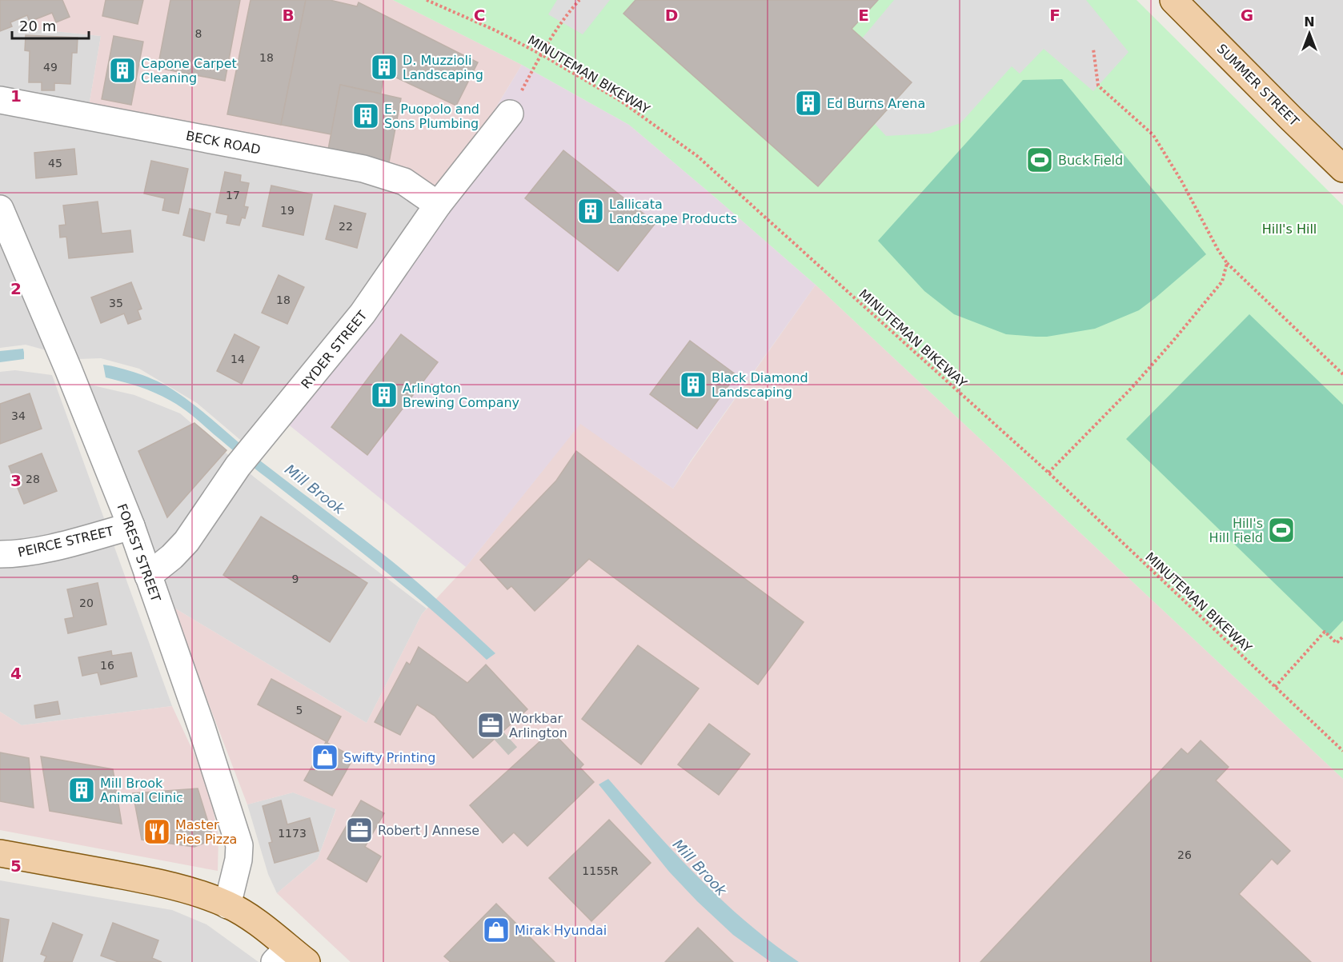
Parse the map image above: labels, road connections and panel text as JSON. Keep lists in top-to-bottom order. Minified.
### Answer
{"streets":{"main road":["SUMMER STREET"],"street":["BECK ROAD","RYDER STREET","PEIRCE STREET","FOREST STREET"],"path":["MINUTEMAN BIKEWAY"]},"crossings":[["BECK ROAD","RYDER STREET"],["RYDER STREET","FOREST STREET"],["PEIRCE STREET","FOREST STREET"]],"water":["Mill Brook"],"parks":["Hill's Hill"],"places":{"building":["D. Muzzioli Landscaping","Capone Carpet Cleaning","Ed Burns Arena","E. Puopolo and Sons Plumbing","Lallicata Landscape Products","Black Diamond Landscaping","Arlington Brewing Company","Mill Brook Animal Clinic"],"sports":["Buck Field","Hill's Hill Field"],"office":["Workbar Arlington","Robert J Annese"],"shop":["Swifty Printing","Mirak Hyundai"],"restaurant":["Master Pies Pizza"]},"house_numbers":["8","18","49","45","17","19","22","18","35","14","34","28","9","20","16","5","1173","26","1155R"],"scale_bar":"20 m","north":"top","grid":{"columns":["B","C","D","E","F","G"],"rows":["1","2","3","4","5"]}}
